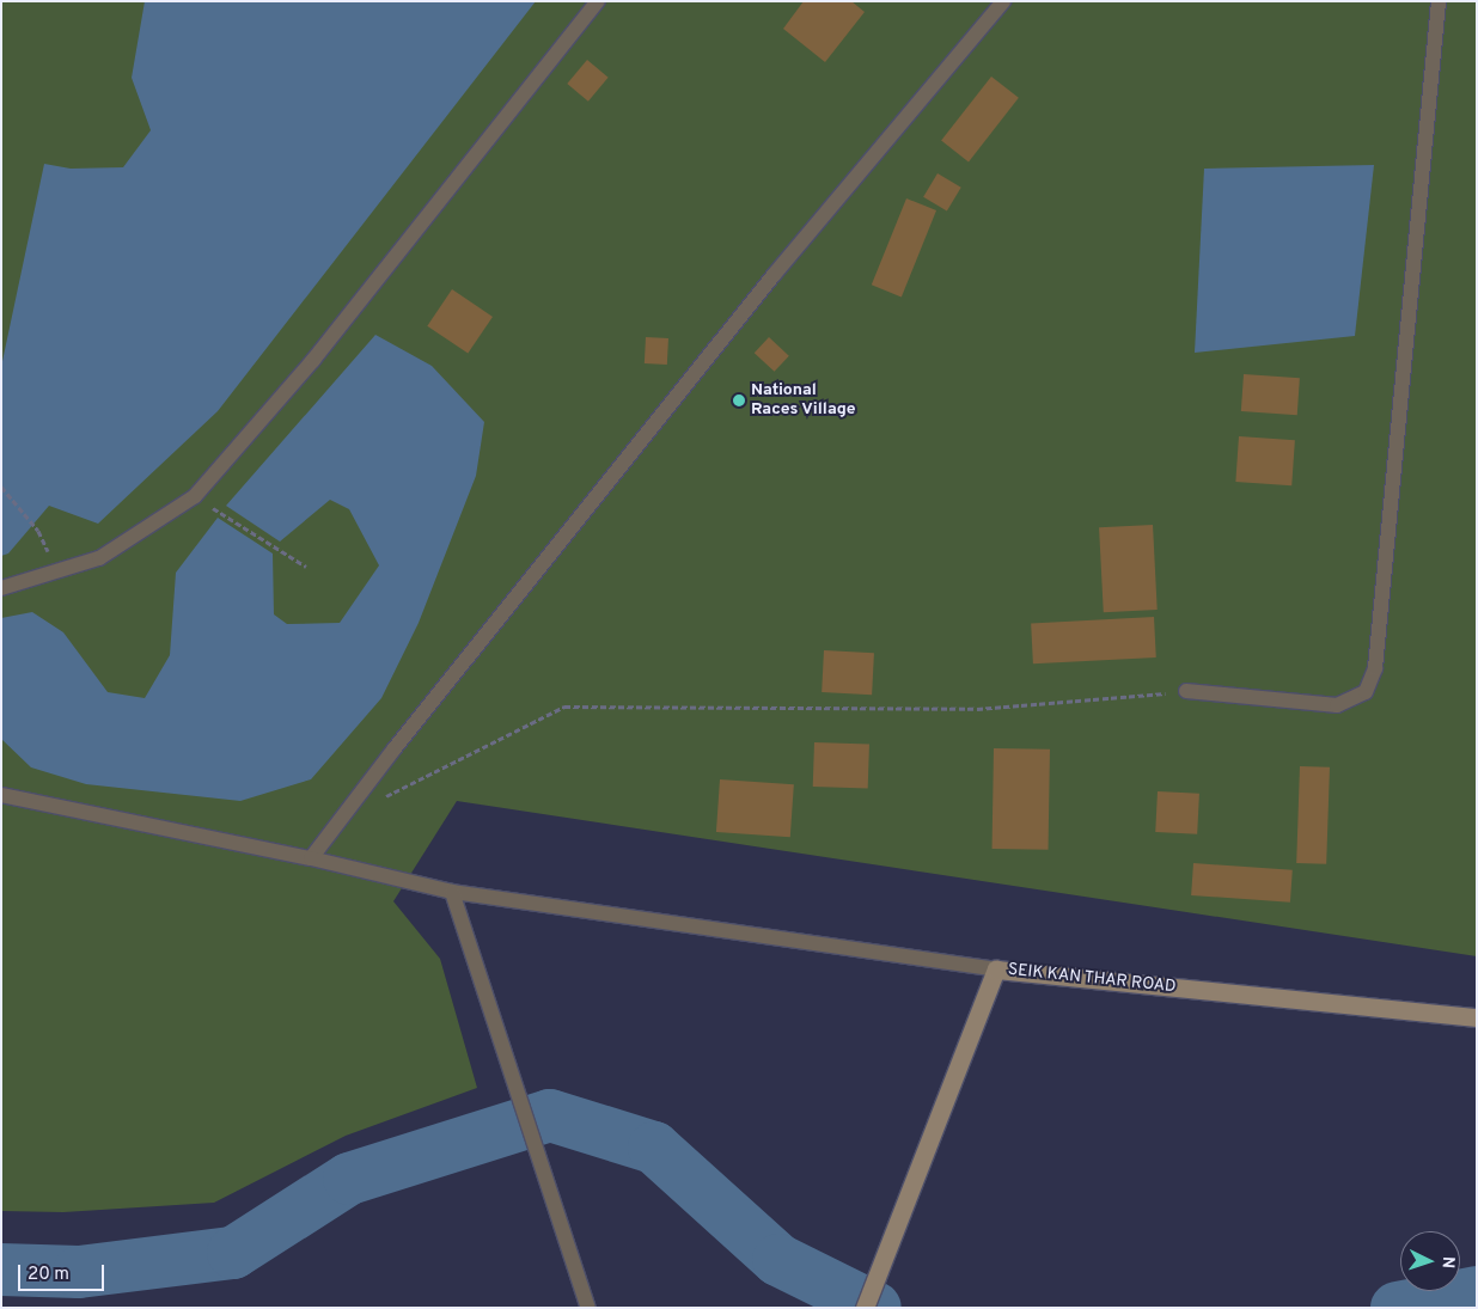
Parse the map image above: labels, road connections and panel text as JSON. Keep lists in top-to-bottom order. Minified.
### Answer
{"streets":{"street":["SEIK KAN THAR ROAD"]},"places":["National Races Village"],"scale_bar":"20 m","north":"right"}
